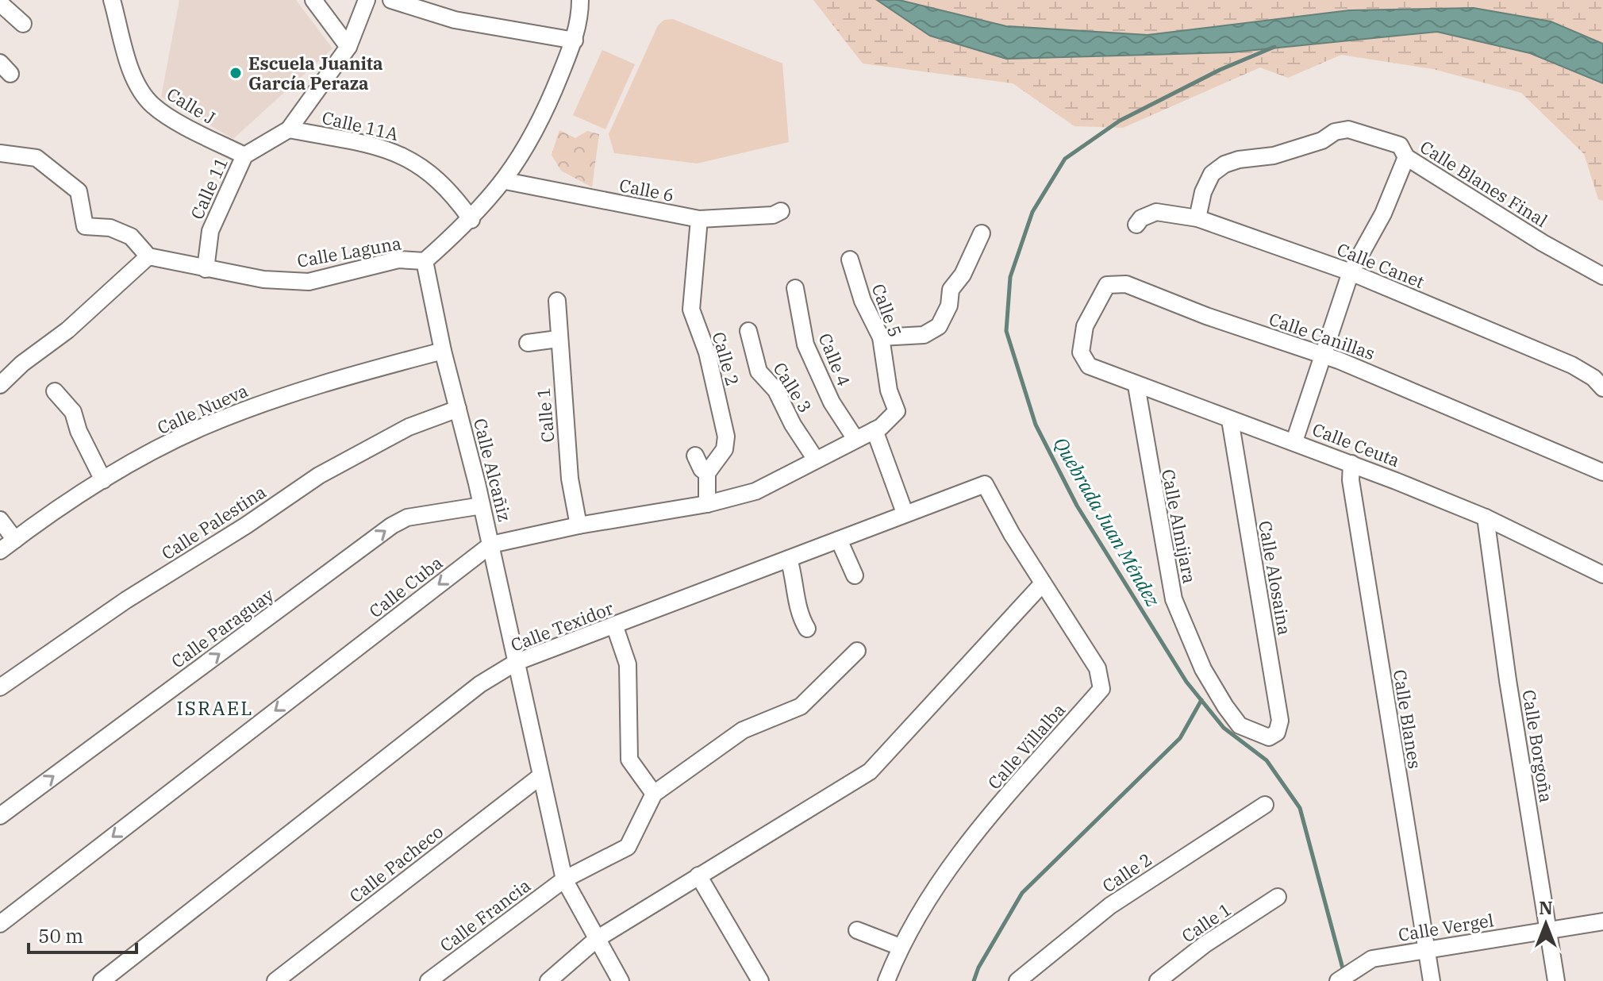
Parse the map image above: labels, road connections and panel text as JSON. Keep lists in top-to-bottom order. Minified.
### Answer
{"streets":{"street":["Calle J","Calle 11A","Calle Blanes Final","Calle 11","Calle 6","Calle Laguna","Calle Canet","Calle 5","Calle Canillas","Calle 2","Calle 4","Calle 3","Calle Nueva","Calle 1","Calle Ceuta","Calle Alcañiz","Calle Palestina","Calle Almijara","Calle Alosaina","Calle Cuba","Calle Texidor","Calle Paraguay","Calle Blanes","Calle Villalba","Calle Borgoña","Calle Pacheco","Calle Francia","Calle Vergel"]},"crossings":[["Calle J","Calle 11"],["Calle 11A","Calle 11"],["Calle Blanes Final","Calle Canet"],["Calle 11","Calle Laguna"],["Calle 6","Calle 2"],["Calle Laguna","Calle Alcañiz"],["Calle 5","Calle Cuba"],["Calle Canillas","Calle Ceuta"],["Calle 4","Calle Cuba"],["Calle 3","Calle Cuba"],["Calle Nueva","Calle Alcañiz"],["Calle 1","Calle Cuba"],["Calle Ceuta","Calle Almijara"],["Calle Ceuta","Calle Alosaina"],["Calle Ceuta","Calle Blanes"],["Calle Ceuta","Calle Borgoña"],["Calle Alcañiz","Calle Palestina"],["Calle Alcañiz","Calle Cuba"],["Calle Alcañiz","Calle Texidor"],["Calle Alcañiz","Calle Paraguay"],["Calle Alcañiz","Calle Pacheco"],["Calle Alcañiz","Calle Francia"],["Calle Almijara","Calle Alosaina"],["Calle Texidor","Calle Villalba"],["Calle Blanes","Calle Vergel"],["Calle Borgoña","Calle Vergel"]],"one_way":["Calle Cuba","Calle Paraguay"],"districts":["ISRAEL"],"water":["Quebrada Juan Méndez"],"places":["Escuela Juanita García Peraza"],"scale_bar":"50 m","north":"top"}
